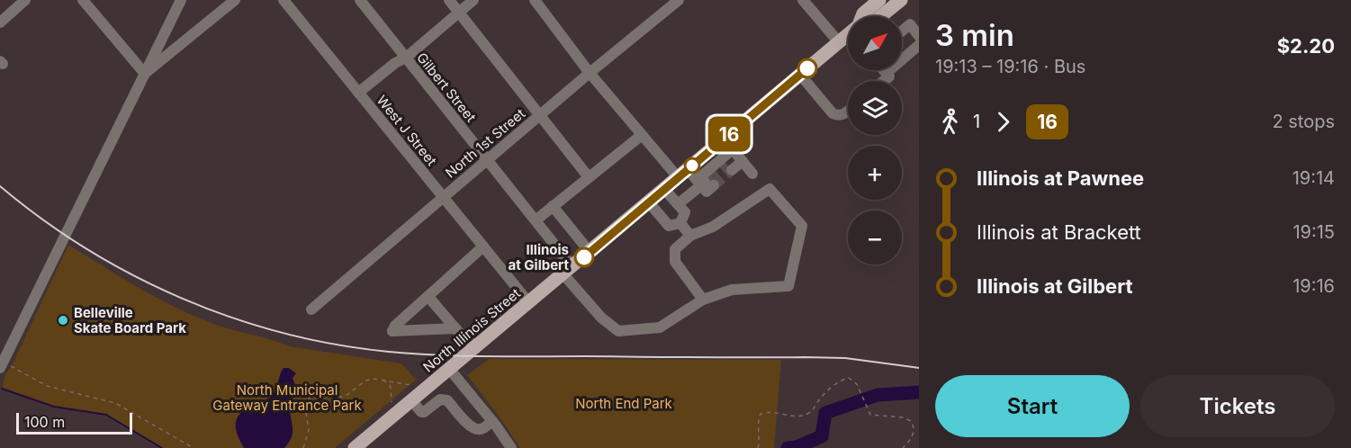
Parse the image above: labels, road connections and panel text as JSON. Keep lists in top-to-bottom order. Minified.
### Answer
{"streets":{"main road":["North Illinois Street"],"street":["Gilbert Street","West J Street","North 1st Street"]},"crossings":[["Gilbert Street","North 1st Street"],["Gilbert Street","North Illinois Street"],["West J Street","North 1st Street"],["West J Street","North Illinois Street"]],"parks":["North Municipal Gateway Entrance Park","North End Park"],"places":["Illinois at Gilbert","Belleville Skate Board Park"],"lines":["bus line 16"],"scale_bar":"100 m","north":"top right","page":{"on_map":"16","heading":["3 min","19:13 – 19:16 · Bus","$2.20"],"map_buttons":["+","−"],"legs":["1","16","2 stops"],"list":[{"name":"Illinois at Pawnee","value":"19:14"},{"name":"Illinois at Brackett","value":"19:15"},{"name":"Illinois at Gilbert","value":"19:16"}],"buttons":["Start","Tickets"],"scale":"100 m"}}
